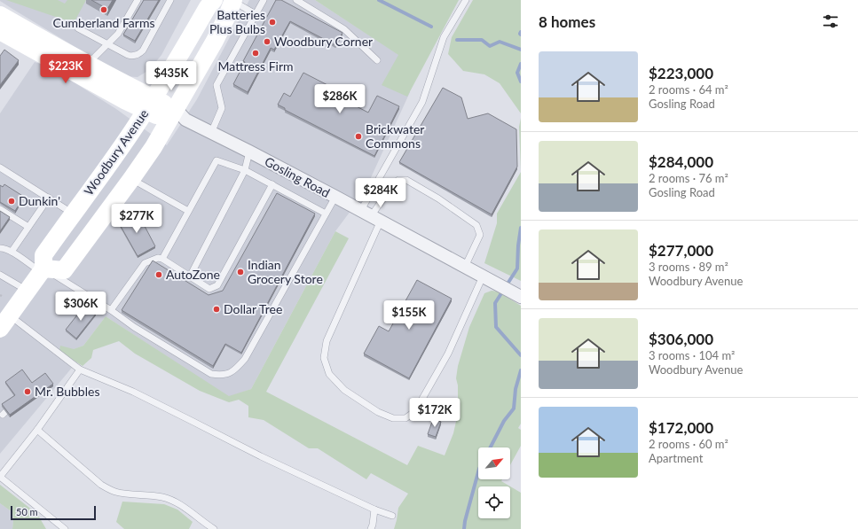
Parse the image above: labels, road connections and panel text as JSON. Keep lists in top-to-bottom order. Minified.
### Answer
{"streets":{"main road":["Woodbury Avenue","Gosling Road"]},"crossings":[["Woodbury Avenue","Gosling Road"]],"places":["Cumberland Farms","Batteries Plus Bulbs","Woodbury Corner","Mattress Firm","Brickwater Commons","Dunkin'","Indian Grocery Store","AutoZone","Dollar Tree","Mr. Bubbles"],"scale_bar":"50 m","north":"top right","page":{"heading":"8 homes","list":[{"name":"$223,000","note":"2 rooms · 64 m² · Gosling Road"},{"name":"$284,000","note":"2 rooms · 76 m² · Gosling Road"},{"name":"$277,000","note":"3 rooms · 89 m² · Woodbury Avenue"},{"name":"$306,000","note":"3 rooms · 104 m² · Woodbury Avenue"},{"name":"$172,000","note":"2 rooms · 60 m² · Apartment"}],"price":["$223K","$435K","$286K","$284K","$277K","$306K","$155K","$172K"],"scale":"50 m"}}
